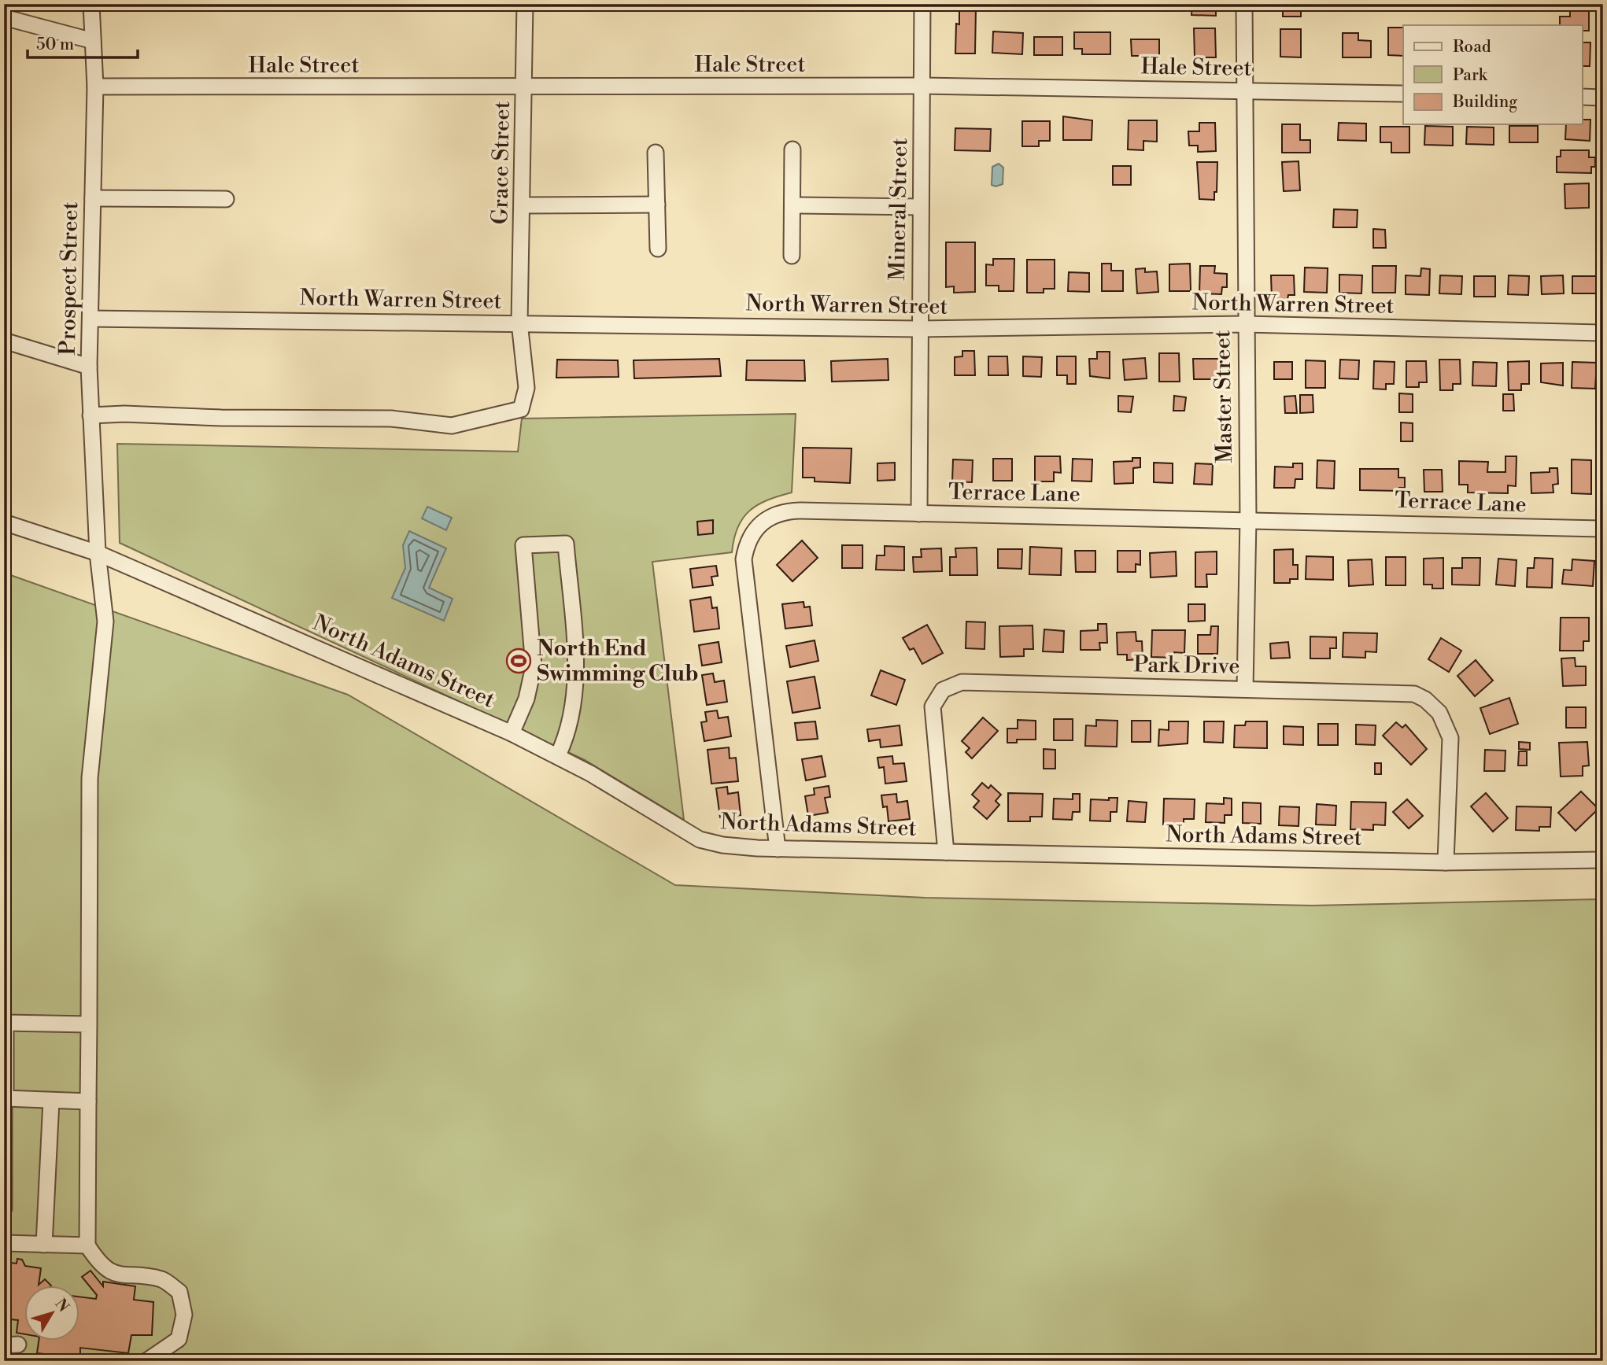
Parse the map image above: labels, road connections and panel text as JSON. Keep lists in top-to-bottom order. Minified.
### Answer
{"streets":{"street":["Hale Street","Grace Street","Mineral Street","Prospect Street","North Warren Street","Master Street","Terrace Lane","North Adams Street","Park Drive"]},"crossings":[["Hale Street","Grace Street"],["Hale Street","Mineral Street"],["Hale Street","Prospect Street"],["Hale Street","Master Street"],["Grace Street","Prospect Street"],["Grace Street","North Warren Street"],["Mineral Street","North Warren Street"],["Mineral Street","Terrace Lane"],["Prospect Street","North Warren Street"],["Prospect Street","North Adams Street"],["North Warren Street","Master Street"],["Master Street","Terrace Lane"],["Master Street","Park Drive"],["Terrace Lane","North Adams Street"],["North Adams Street","Park Drive"]],"places":{"sports":["North End Swimming Club"]},"legend":["Road","Park","Building"],"scale_bar":"50 m","north":"top right"}
